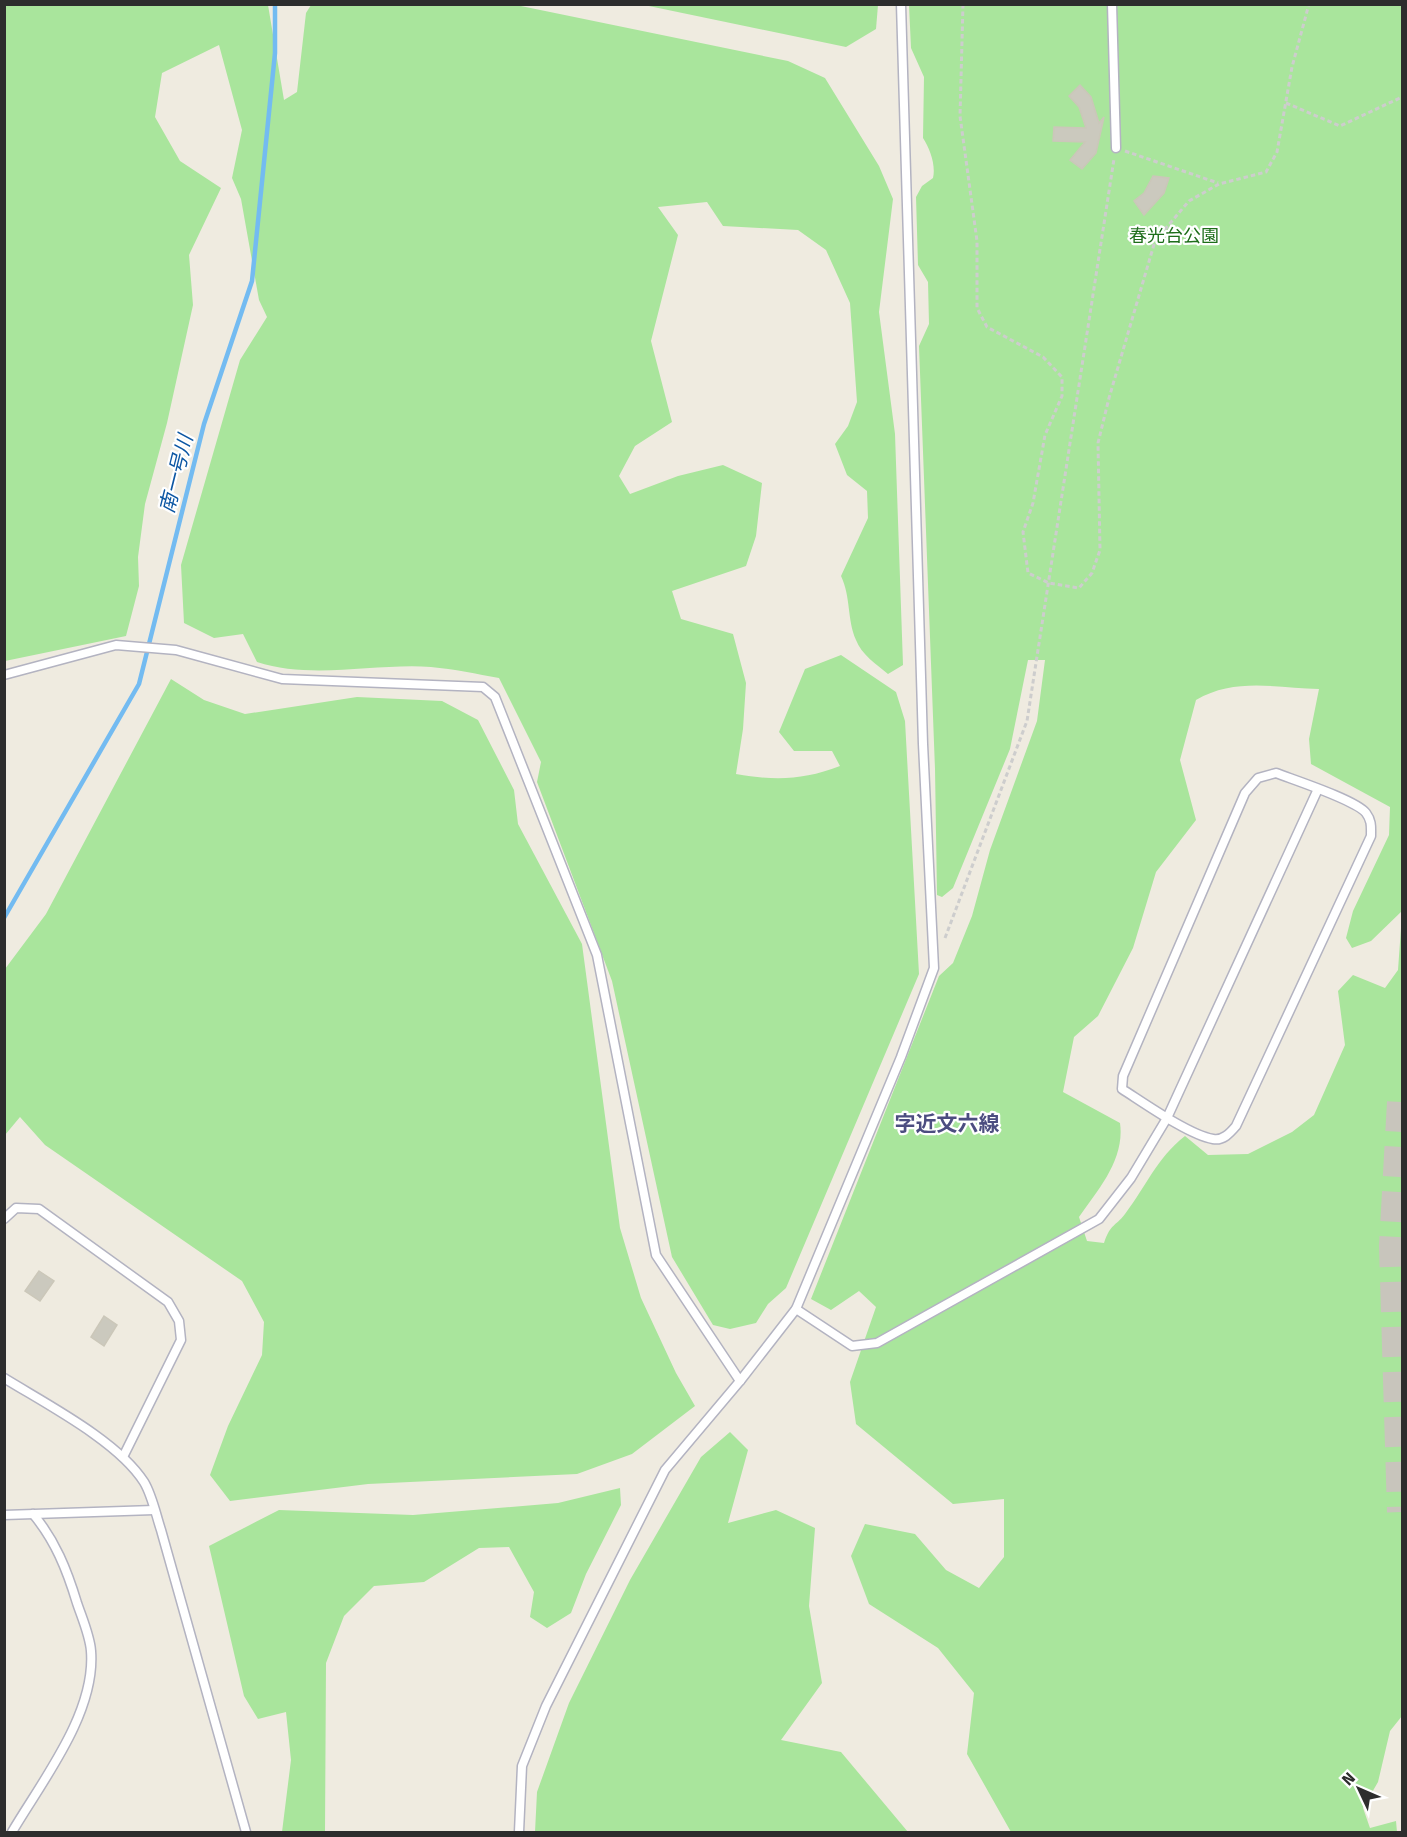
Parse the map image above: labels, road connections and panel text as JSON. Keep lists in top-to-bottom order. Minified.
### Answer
{"districts":["字近文六線"],"water":["南一号川"],"parks":["春光台公園"],"north":"top left"}
